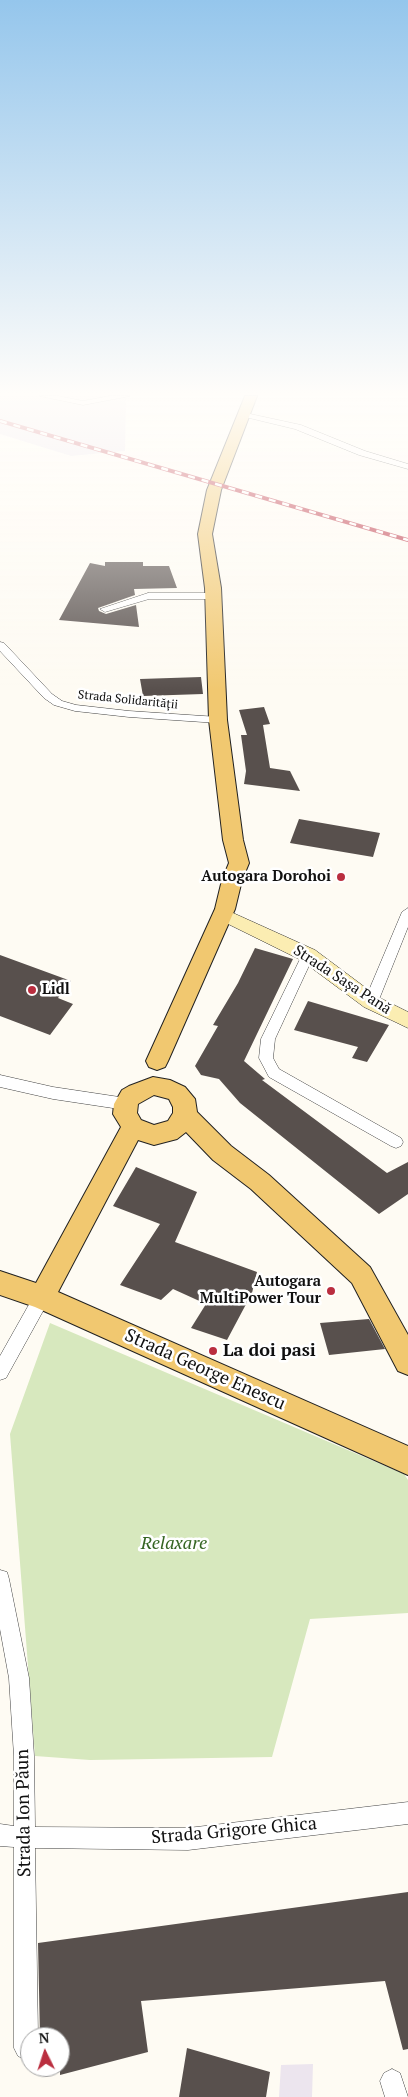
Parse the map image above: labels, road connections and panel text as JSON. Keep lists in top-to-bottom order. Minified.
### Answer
{"streets":{"main road":["Strada George Enescu"],"street":["Strada Solidarității","Strada Sașa Pană","Strada Ion Păun","Strada Grigore Ghica"]},"crossings":[["Strada Ion Păun","Strada Grigore Ghica"]],"parks":["Relaxare"],"places":["Autogara Dorohoi","Lidl","Autogara MultiPower Tour","La doi pasi"],"north":"top"}
